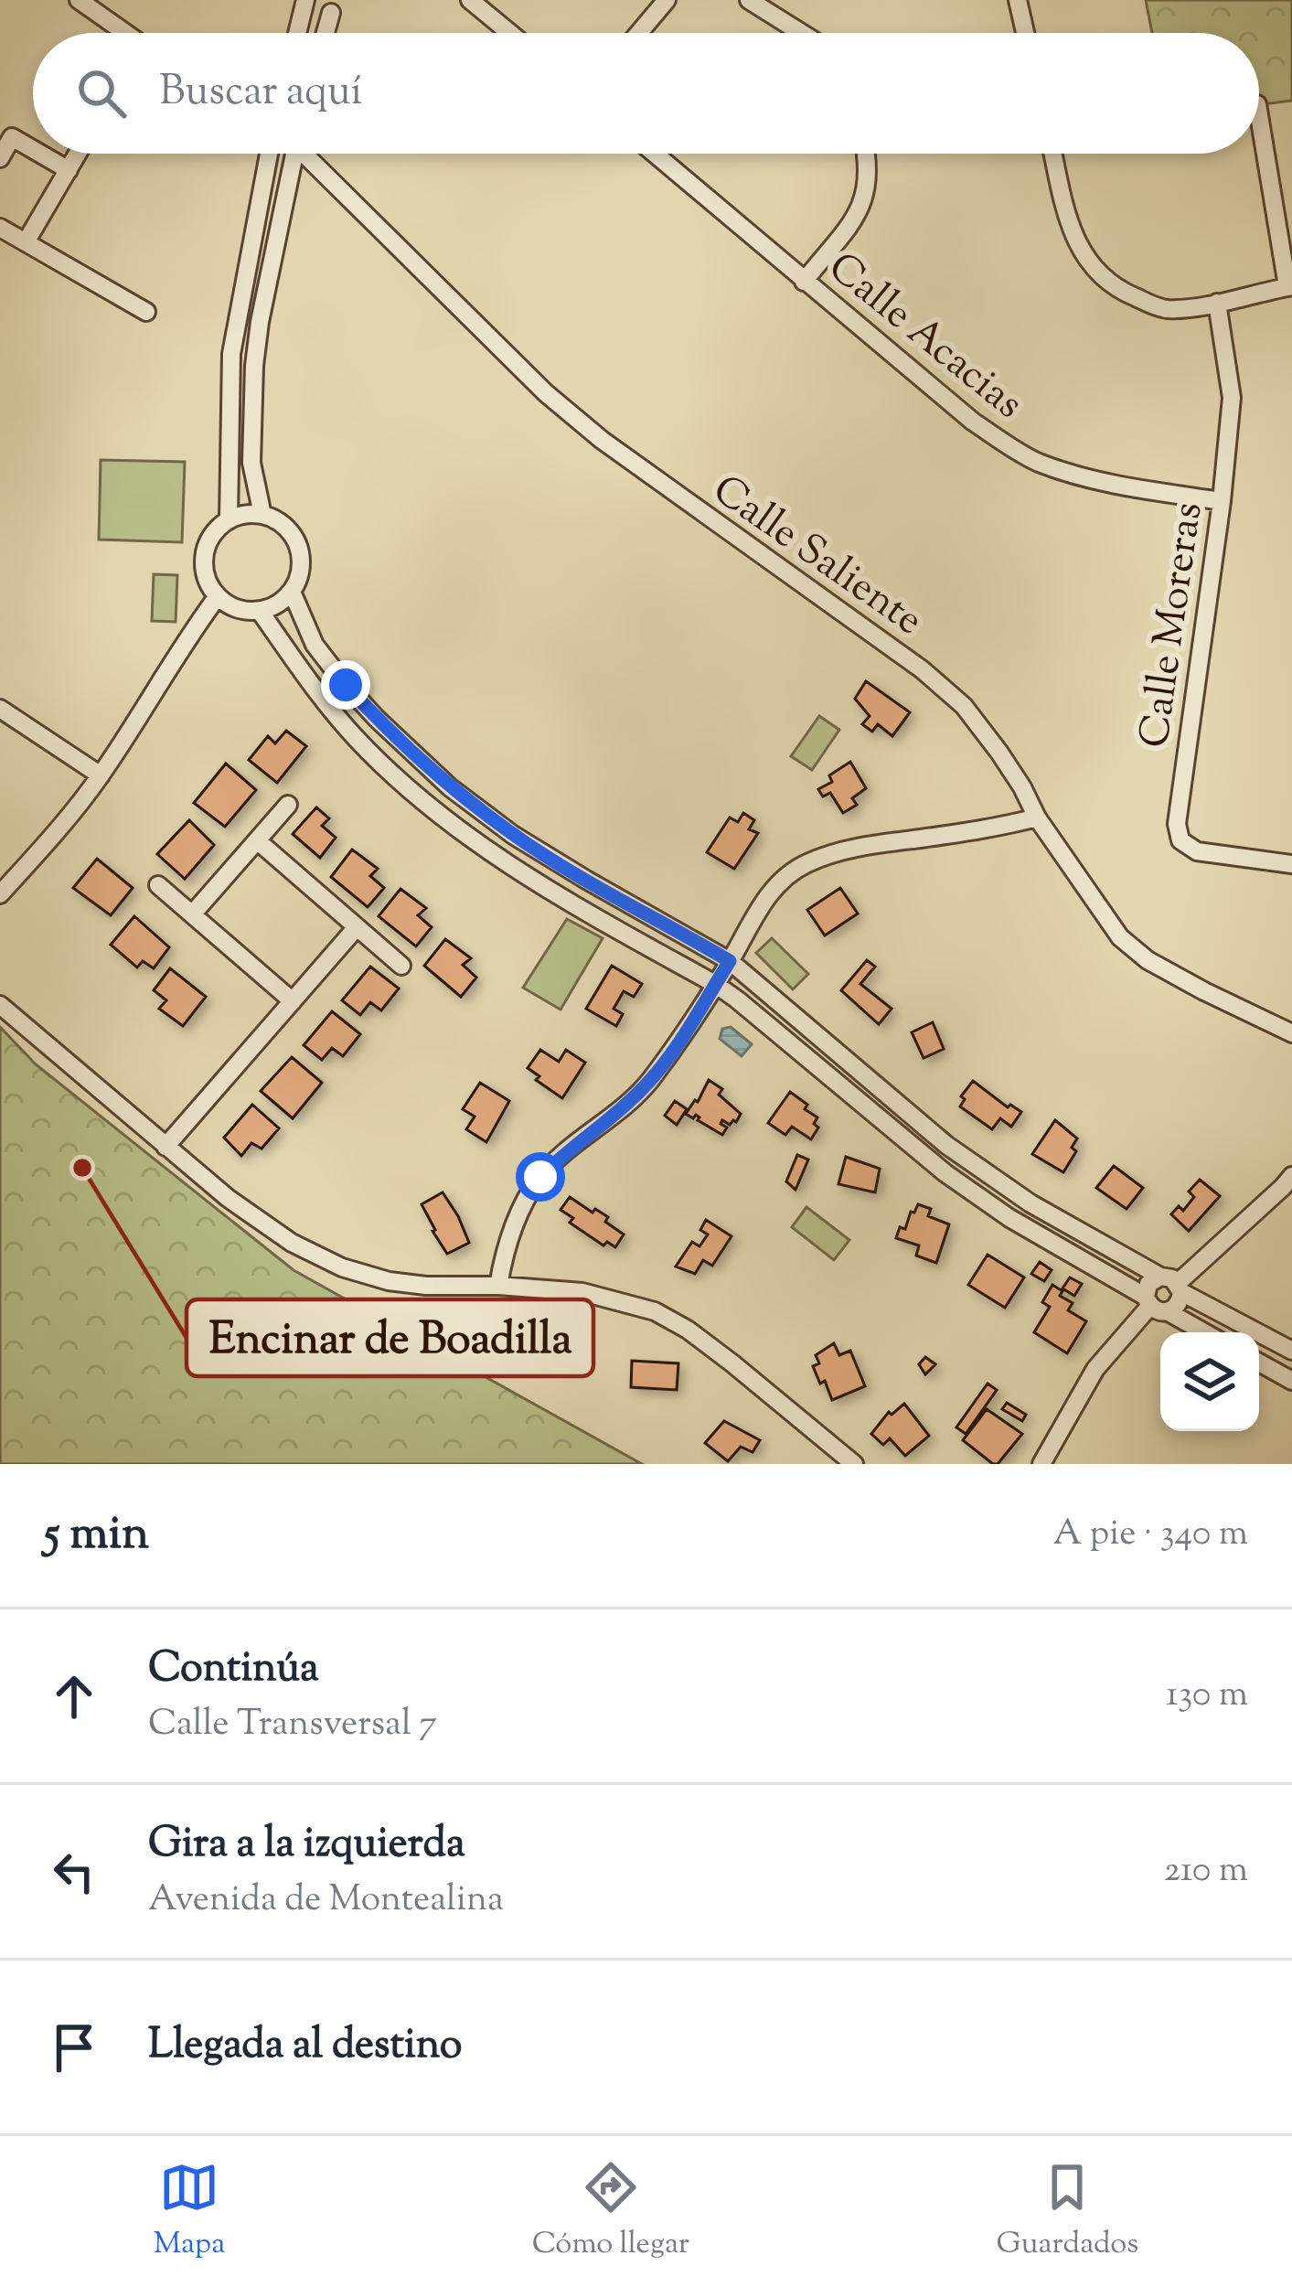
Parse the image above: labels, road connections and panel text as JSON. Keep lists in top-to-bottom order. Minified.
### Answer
{"streets":{"street":["Calle Acacias","Calle Saliente","Calle Moreras"]},"crossings":[["Calle Acacias","Calle Moreras"]],"places":["Encinar de Boadilla"],"page":{"search":"Buscar aquí","heading":["5 min","A pie · 340 m"],"list":[["Continúa","Calle Transversal 7","130 m"],["Gira a la izquierda","Avenida de Montealina","210 m"],"Llegada al destino"],"nav":["Mapa","Cómo llegar","Guardados"]}}
